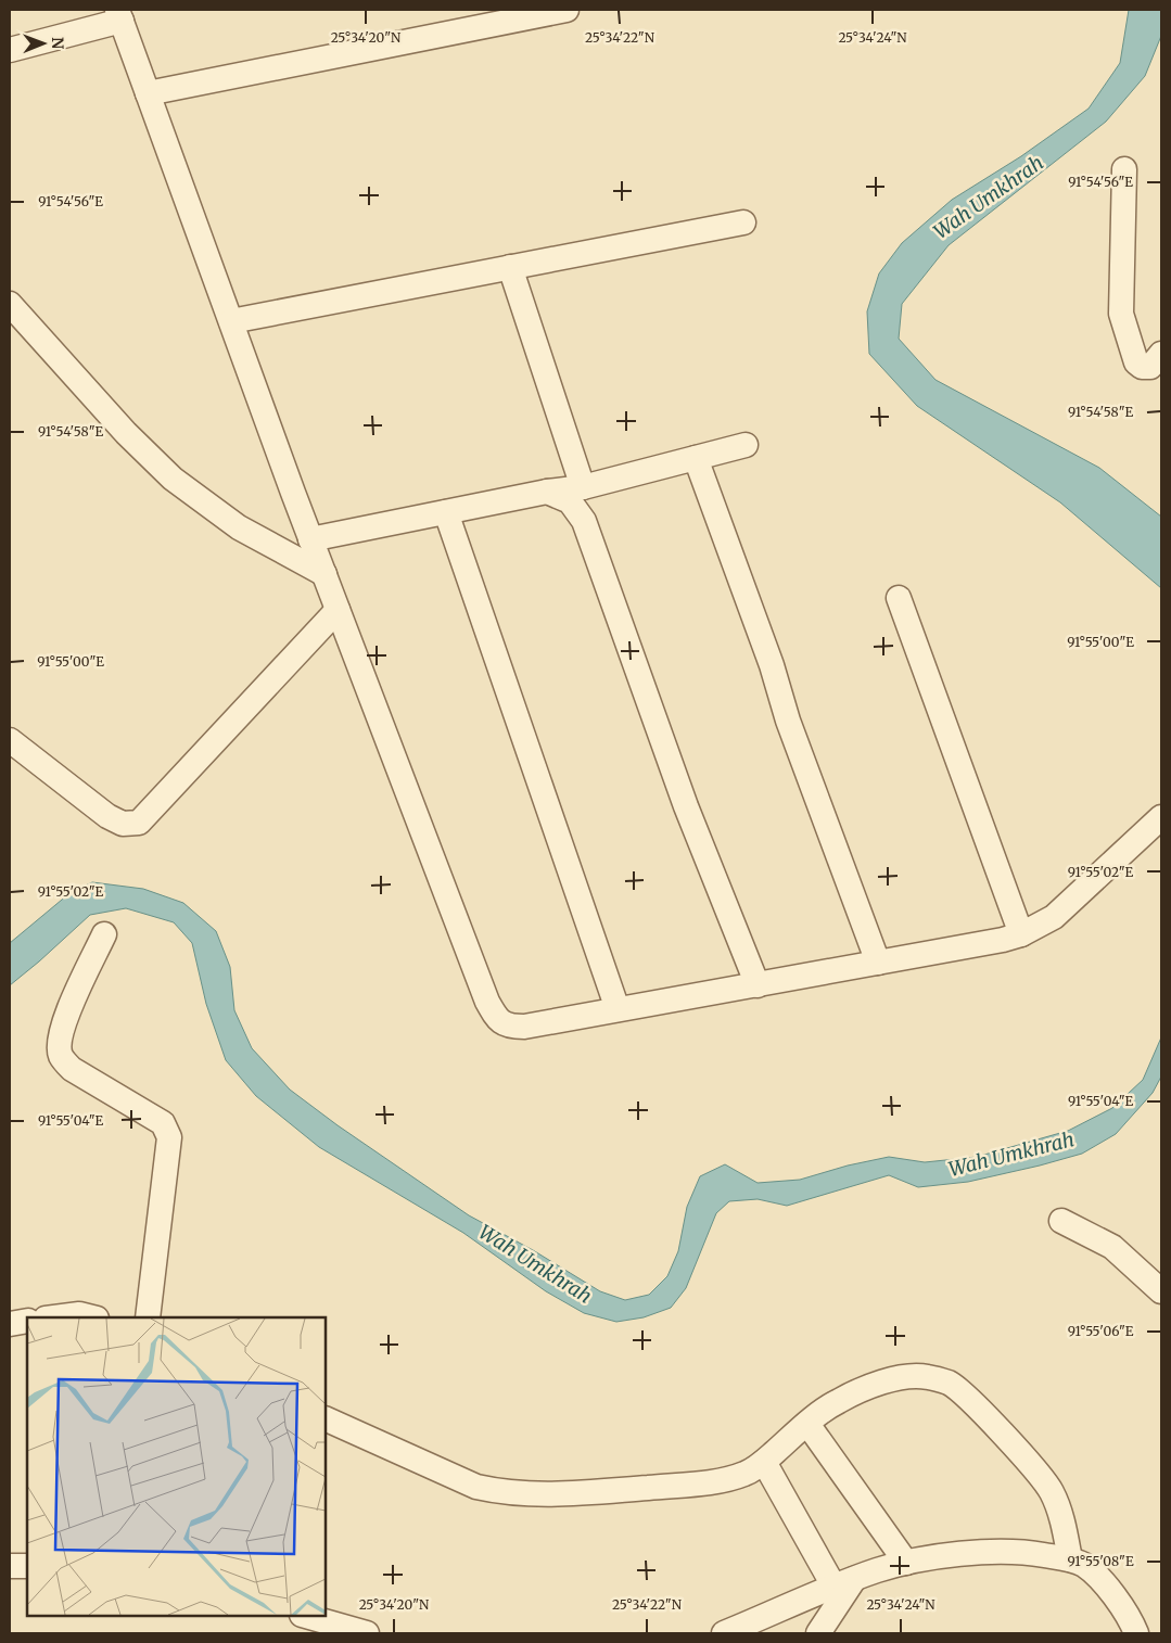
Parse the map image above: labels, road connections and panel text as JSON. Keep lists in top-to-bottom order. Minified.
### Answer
{"water":["Wah Umkhrah"],"north":"right","coordinates":["25°34'20\"N","25°34'22\"N","25°34'24\"N","91°54'56\"E","91°54'58\"E","91°55'00\"E","91°55'02\"E","91°55'04\"E","91°55'06\"E","91°55'08\"E"]}
